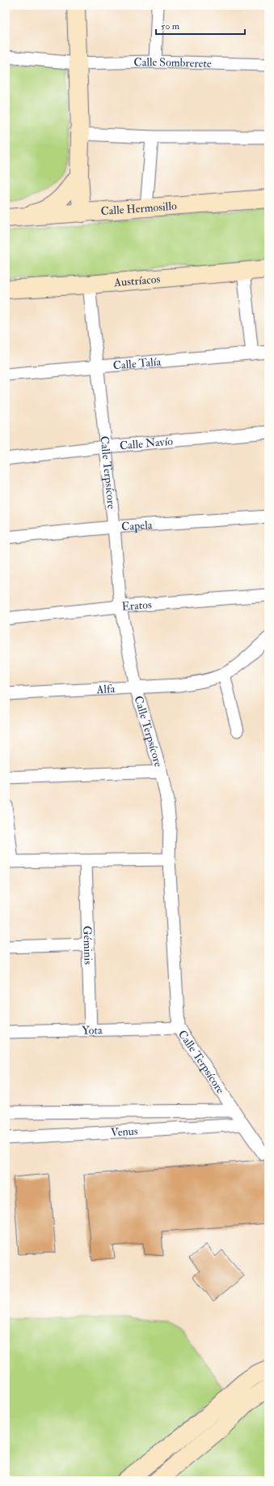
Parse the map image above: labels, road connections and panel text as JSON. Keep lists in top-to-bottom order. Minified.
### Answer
{"streets":{"street":["Calle Sombrerete","Calle Hermosillo","Austríacos","Calle Talía","Calle Navío","Calle Terpsícore","Capela","Eratos","Alfa","Géminis","Yota","Venus"]},"crossings":[["Austríacos","Calle Terpsícore"],["Calle Talía","Calle Terpsícore"],["Calle Navío","Calle Terpsícore"],["Calle Terpsícore","Capela"],["Calle Terpsícore","Eratos"],["Calle Terpsícore","Alfa"],["Calle Terpsícore","Yota"],["Calle Terpsícore","Venus"],["Géminis","Yota"]],"scale_bar":"50 m"}
